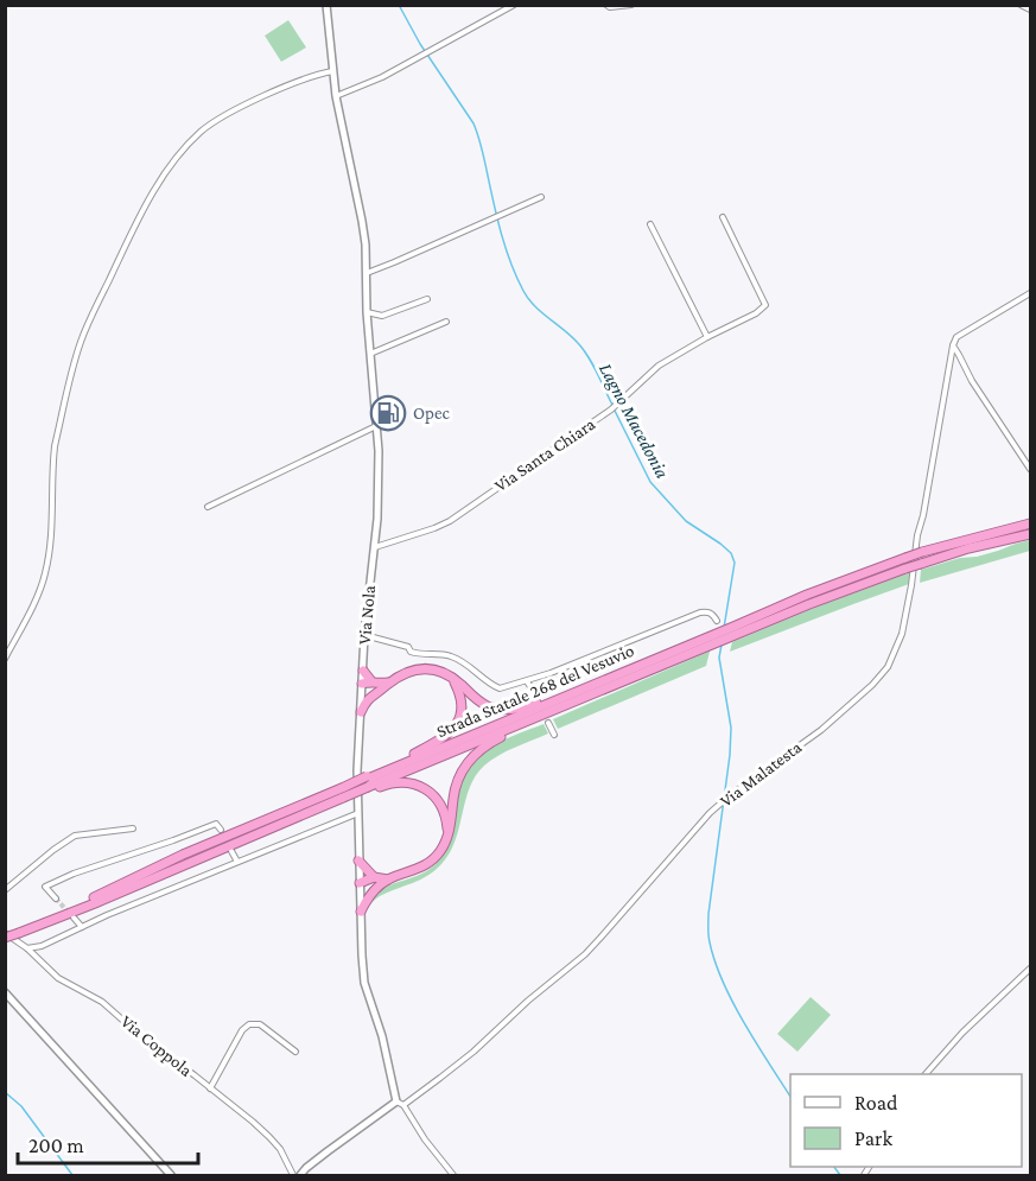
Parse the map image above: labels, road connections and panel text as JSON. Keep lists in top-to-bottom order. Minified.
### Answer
{"streets":{"highway":["Strada Statale 268 del Vesuvio"],"street":["Via Santa Chiara","Via Nola","Via Malatesta","Via Coppola"]},"crossings":[["Via Santa Chiara","Via Nola"],["Strada Statale 268 del Vesuvio","Via Coppola"]],"water":["Lagno Macedonia"],"places":{"fuel station":["Opec"]},"legend":["Road","Park"],"scale_bar":"200 m"}
